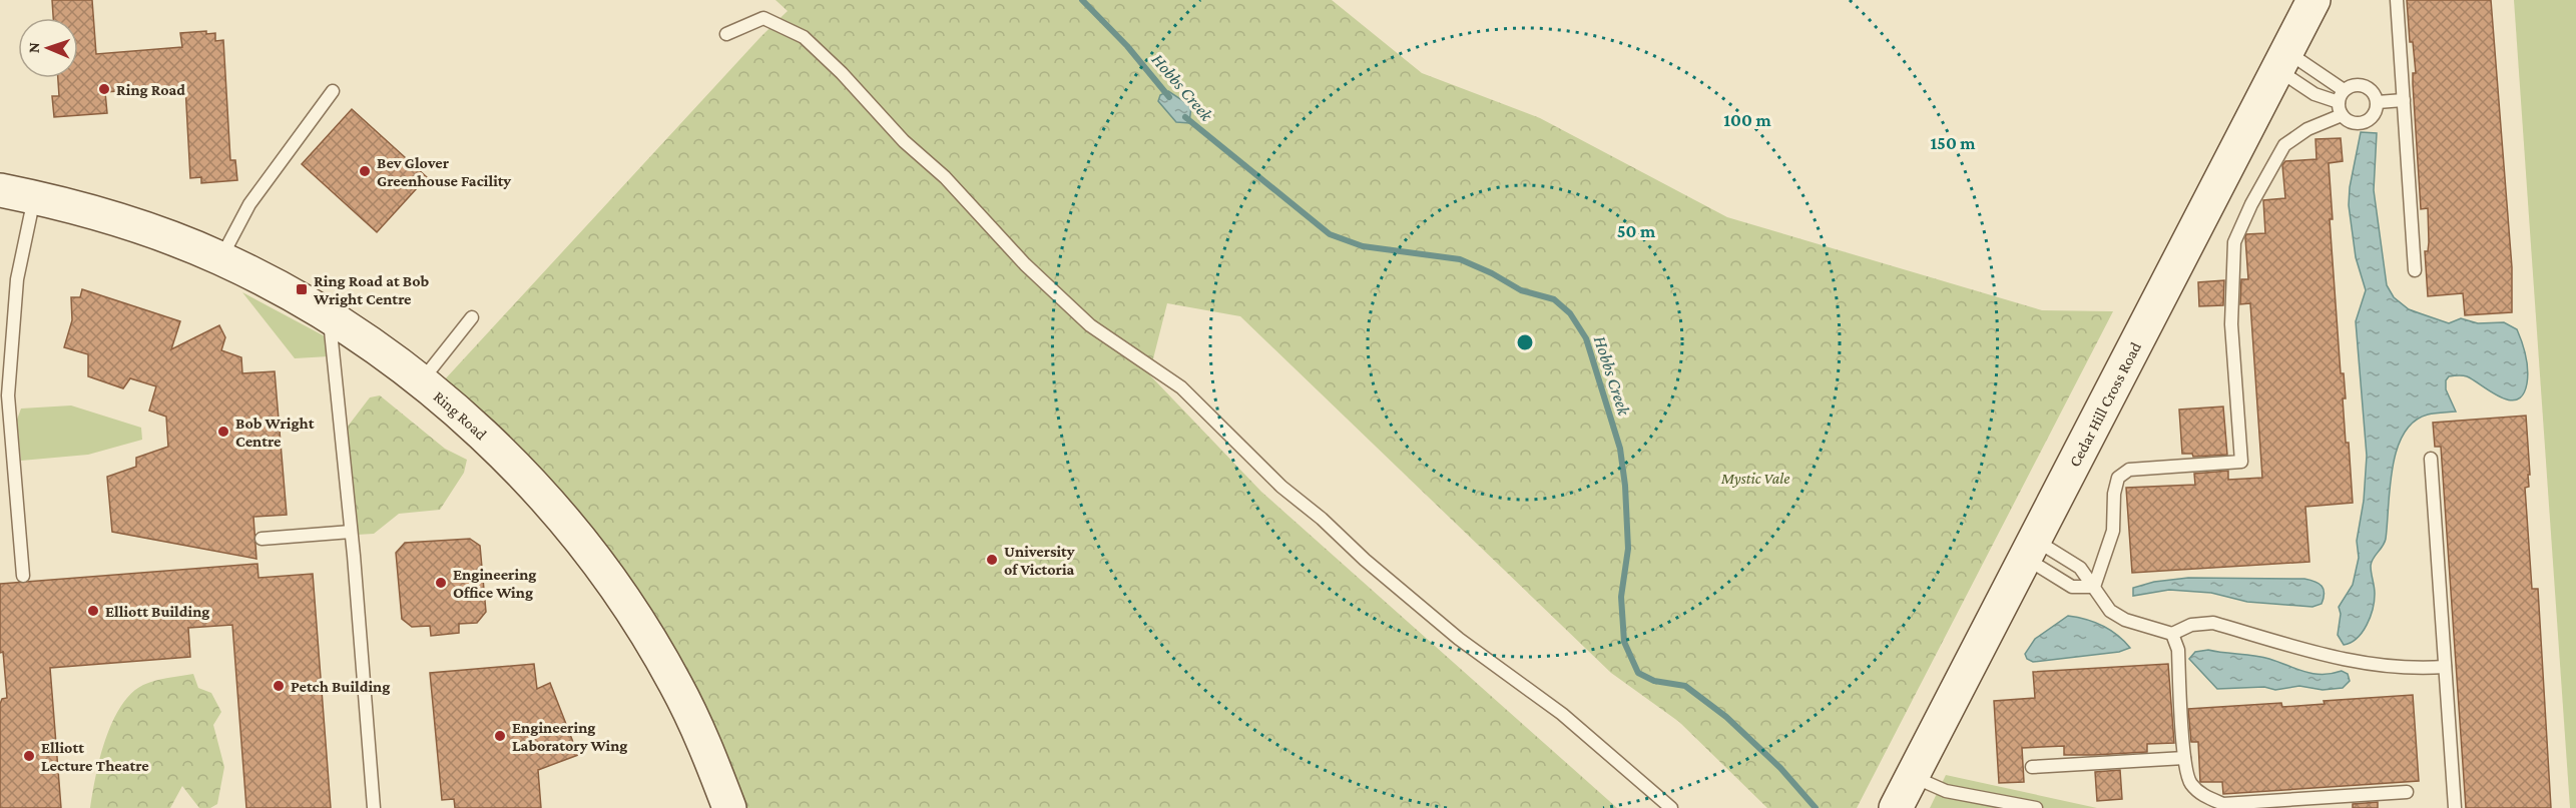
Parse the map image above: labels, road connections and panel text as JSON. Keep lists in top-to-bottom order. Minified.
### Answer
{"streets":{"street":["Cedar Hill Cross Road","Ring Road"]},"water":["Hobbs Creek"],"parks":["Mystic Vale"],"places":{"other":["Ring Road","Bev Glover Greenhouse Facility","Bob Wright Centre","University of Victoria","Engineering Office Wing","Elliott Building","Petch Building","Engineering Laboratory Wing","Elliott Lecture Theatre"],"transit":["Ring Road at Bob Wright Centre"]},"north":"left","rings":["100 m","150 m","50 m"]}
